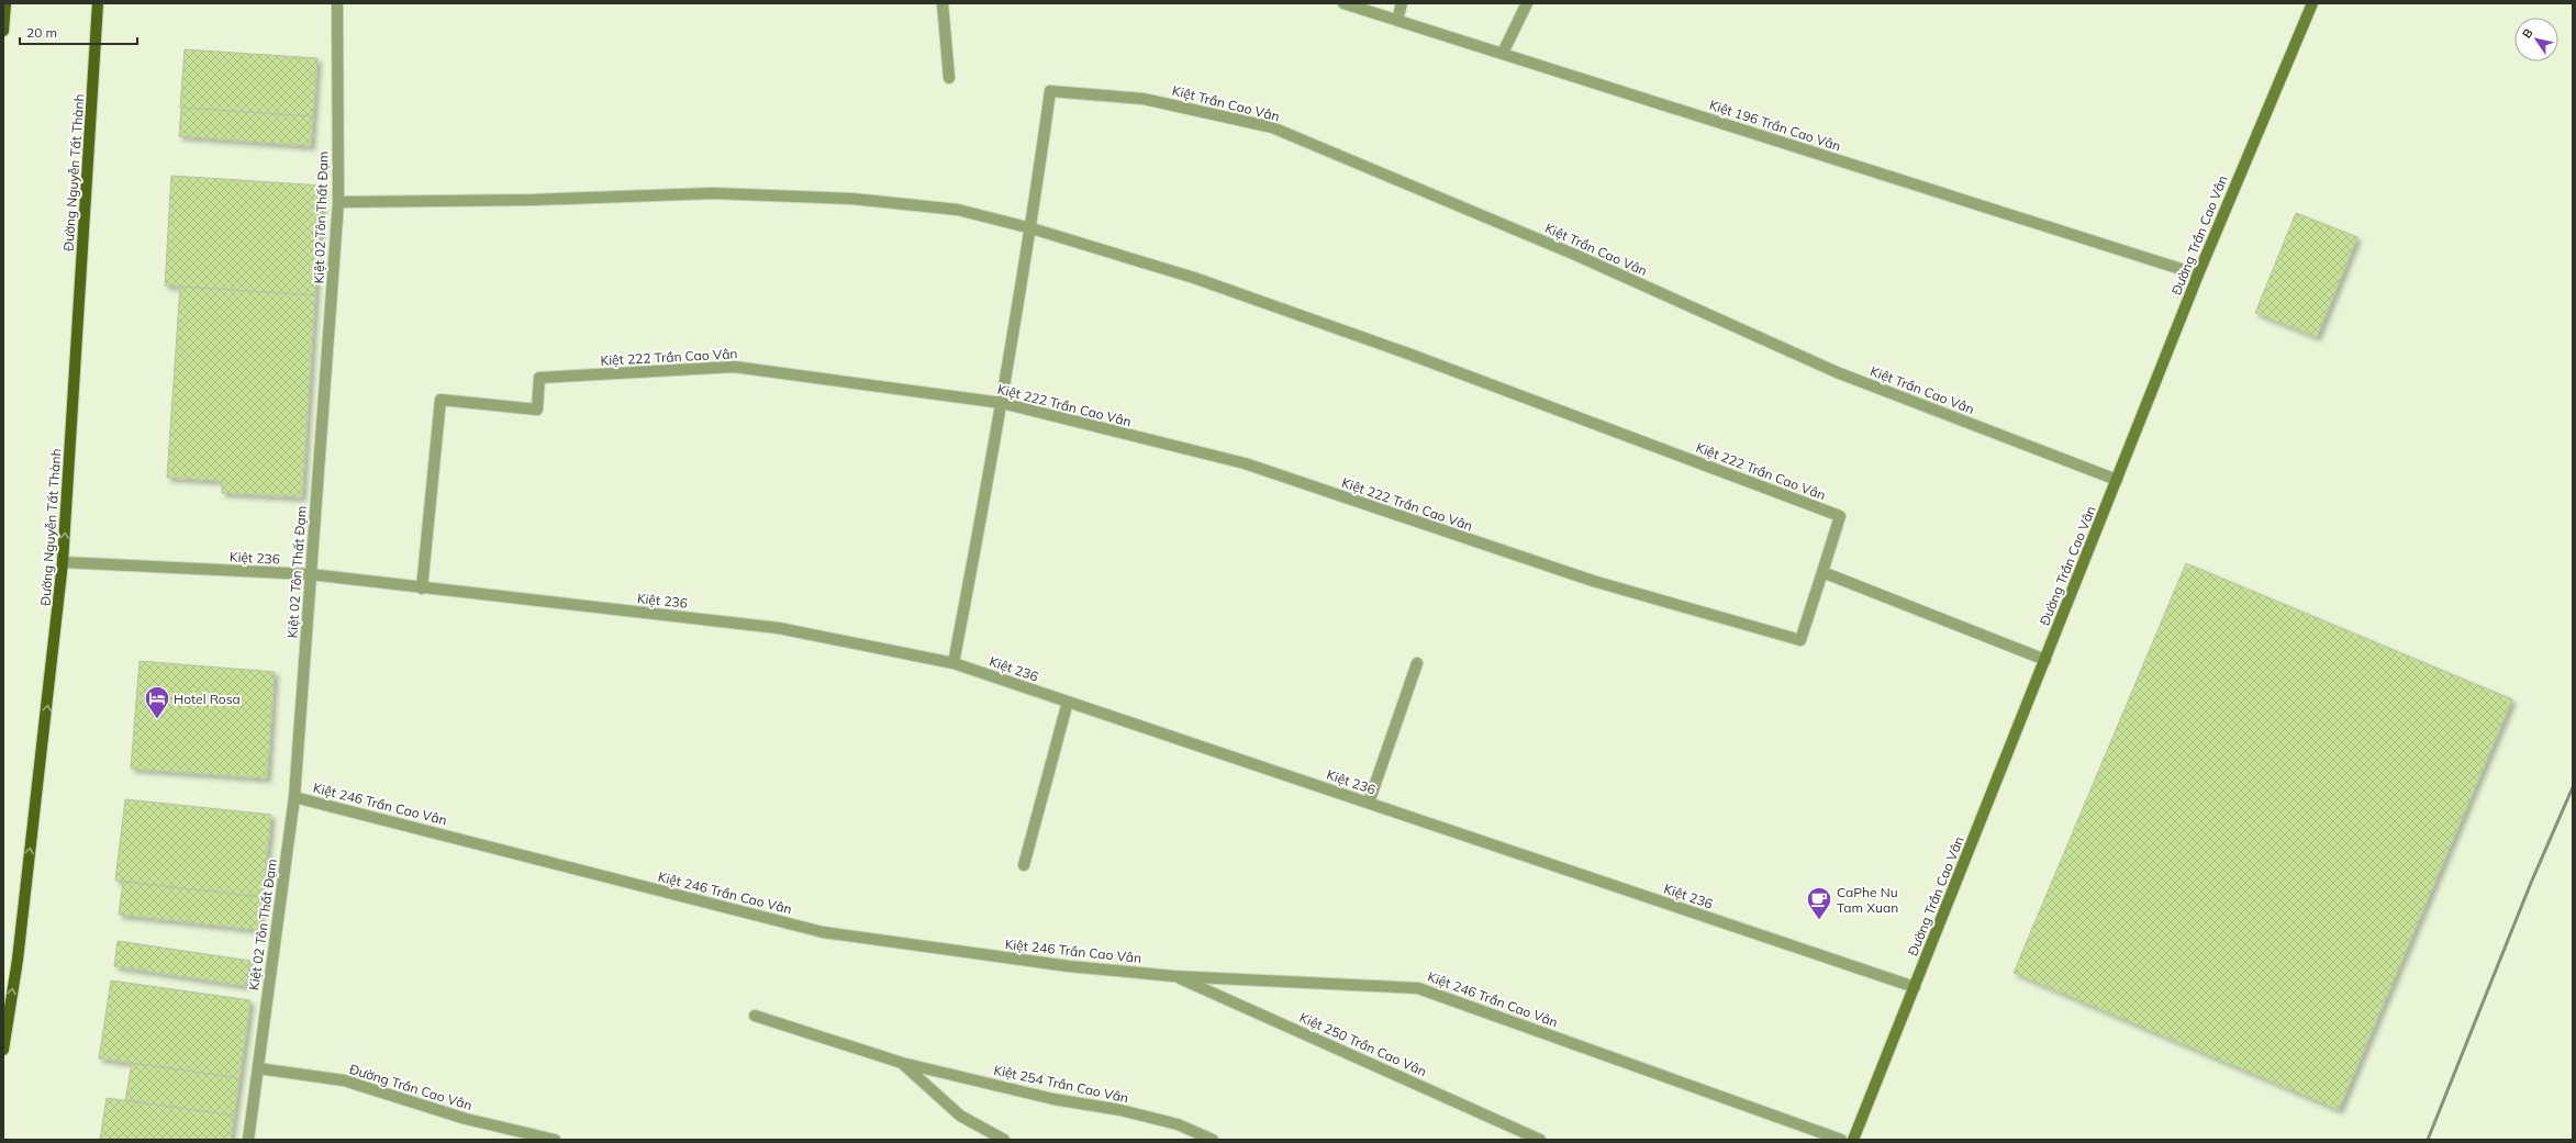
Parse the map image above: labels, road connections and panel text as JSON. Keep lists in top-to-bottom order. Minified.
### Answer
{"streets":{"main road":["Đường Nguyễn Tất Thành","Đường Trần Cao Vân"],"street":["Kiệt Trần Cao Vân","Kiệt 196 Trần Cao Vân","Kiệt 02 Tôn Thất Đạm","Kiệt 222 Trần Cao Vân","Kiệt 236","Kiệt 246 Trần Cao Vân","Kiệt 250 Trần Cao Vân","Kiệt 254 Trần Cao Vân"]},"crossings":[["Kiệt Trần Cao Vân","Đường Trần Cao Vân"],["Kiệt Trần Cao Vân","Kiệt 222 Trần Cao Vân"],["Kiệt 196 Trần Cao Vân","Đường Trần Cao Vân"],["Đường Nguyễn Tất Thành","Kiệt 236"],["Kiệt 02 Tôn Thất Đạm","Đường Trần Cao Vân"],["Kiệt 02 Tôn Thất Đạm","Kiệt 222 Trần Cao Vân"],["Kiệt 02 Tôn Thất Đạm","Kiệt 236"],["Kiệt 02 Tôn Thất Đạm","Kiệt 246 Trần Cao Vân"],["Đường Trần Cao Vân","Kiệt 236"],["Kiệt 222 Trần Cao Vân","Kiệt 236"],["Kiệt 246 Trần Cao Vân","Kiệt 250 Trần Cao Vân"]],"one_way":["Đường Nguyễn Tất Thành"],"places":{"hotel":["Hotel Rosa"],"cafe":["CaPhe Nu Tam Xuan"]},"scale_bar":"20 m","north":"top left"}
